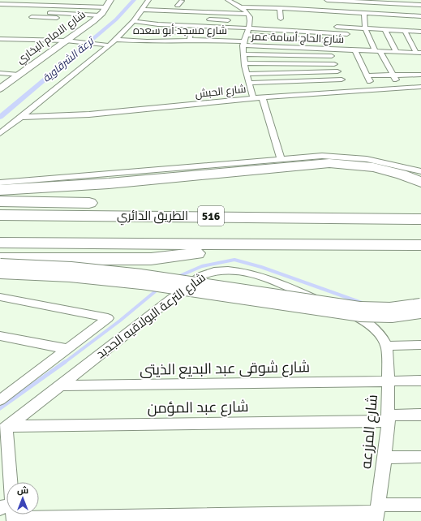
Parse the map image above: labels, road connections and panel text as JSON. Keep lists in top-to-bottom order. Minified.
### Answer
{"streets":{"highway":["الطريق الدائري","516"],"street":["شارع مسجد أبو سعده","شارع الامام البخاري","شارع الحاج أسامة عمر","شارع الحبش","شارع الترعة البولاقيه الجديد","شارع شوقى عبد البديع الذيتى","شارع عبد المؤمن","شارع المزرعه"]},"crossings":[["شارع مسجد أبو سعده","شارع الحاج أسامة عمر"],["شارع الترعة البولاقيه الجديد","شارع شوقى عبد البديع الذيتى"],["شارع الترعة البولاقيه الجديد","شارع عبد المؤمن"],["شارع الترعة البولاقيه الجديد","شارع المزرعه"],["شارع شوقى عبد البديع الذيتى","شارع المزرعه"],["شارع عبد المؤمن","شارع المزرعه"]],"water":["ترعة الشرقاوية"],"north":"top"}
